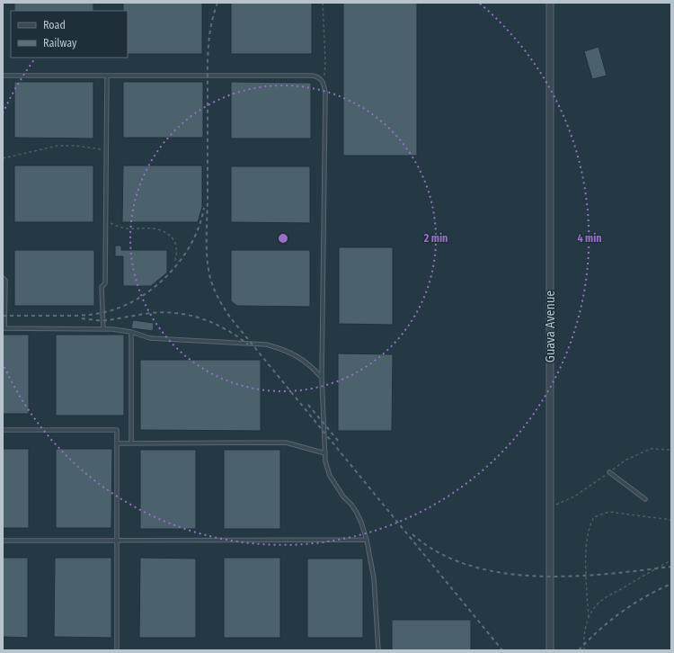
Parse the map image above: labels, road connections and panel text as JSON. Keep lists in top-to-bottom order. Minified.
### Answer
{"streets":{"street":["Guava Avenue"]},"legend":["Road","Railway"],"rings":["2 min","4 min"]}
